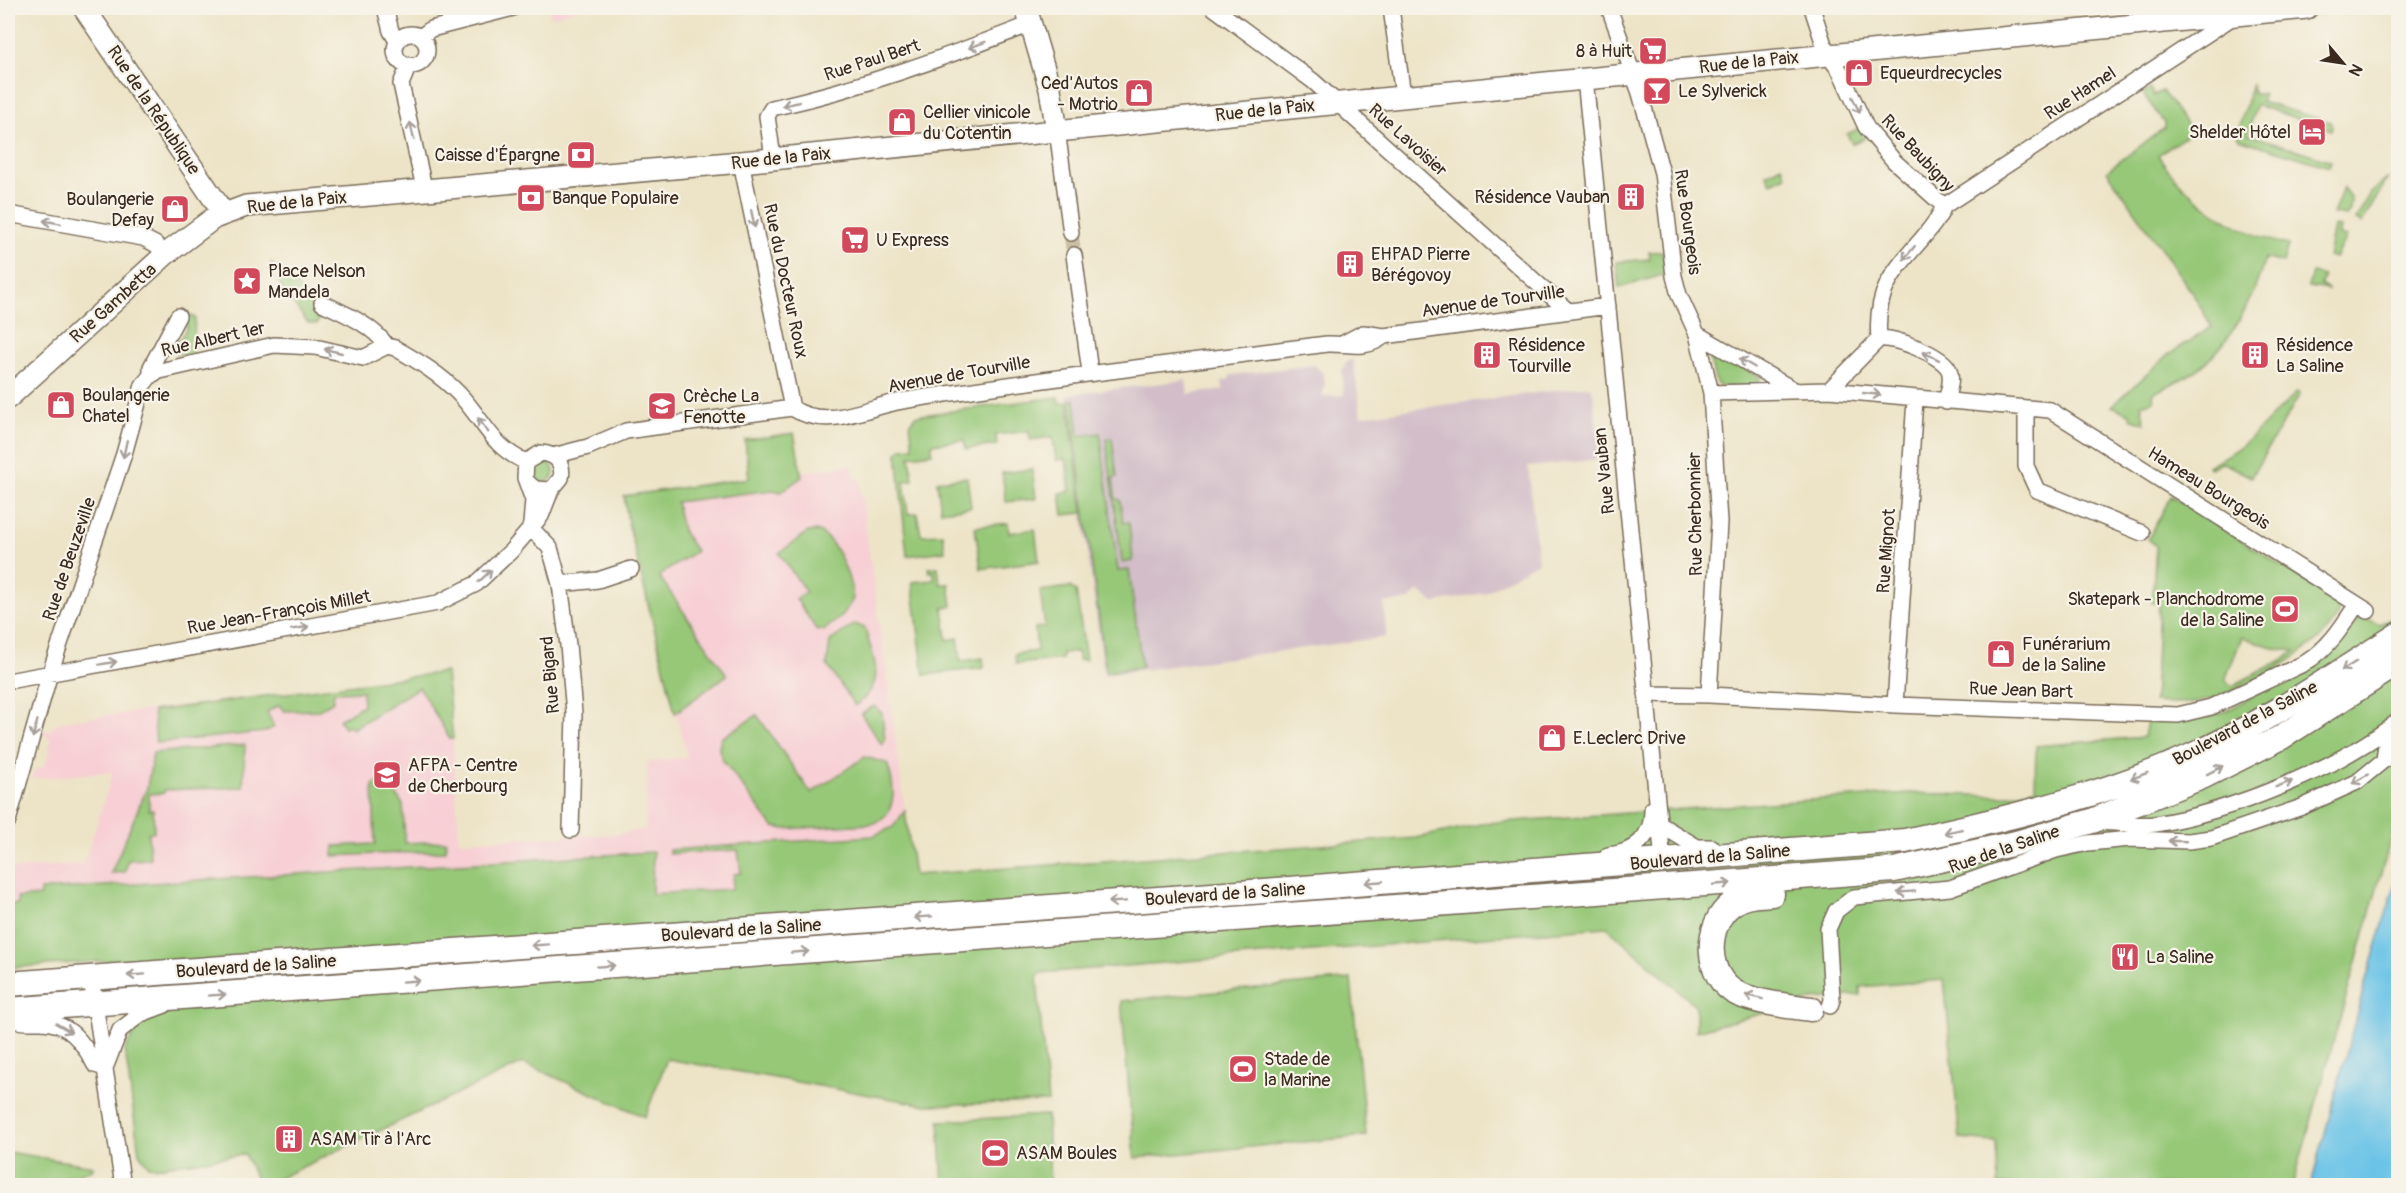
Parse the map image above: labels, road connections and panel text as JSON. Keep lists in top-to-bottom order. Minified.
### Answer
{"streets":{"main road":["Rue de la Paix","Rue de la République","Rue Gambetta","Boulevard de la Saline"],"street":["Rue Paul Bert","Rue Hamel","Rue Lavoisier","Rue Baubigny","Rue Bourgeois","Rue du Docteur Roux","Avenue de Tourville","Rue Albert 1er","Rue Vauban","Hameau Bourgeois","Rue Cherbonnier","Rue Mignot","Rue de Beuzeville","Rue Jean-François Millet","Rue Bigard","Rue Jean Bart","Rue de la Saline"]},"crossings":[["Rue Paul Bert","Rue de la Paix"],["Rue de la Paix","Rue Hamel"],["Rue de la Paix","Rue de la République"],["Rue de la Paix","Rue Lavoisier"],["Rue de la Paix","Rue Baubigny"],["Rue de la Paix","Rue Bourgeois"],["Rue de la Paix","Rue du Docteur Roux"],["Rue de la Paix","Rue Gambetta"],["Rue de la Paix","Rue Vauban"],["Rue Hamel","Rue Baubigny"],["Rue de la République","Rue Gambetta"],["Rue Lavoisier","Avenue de Tourville"],["Rue Bourgeois","Rue Cherbonnier"],["Rue du Docteur Roux","Avenue de Tourville"],["Avenue de Tourville","Rue Vauban"],["Avenue de Tourville","Rue Jean-François Millet"],["Rue Albert 1er","Rue de Beuzeville"],["Rue Vauban","Rue Jean Bart"],["Rue Vauban","Boulevard de la Saline"],["Hameau Bourgeois","Rue Mignot"],["Hameau Bourgeois","Rue Jean Bart"],["Rue Cherbonnier","Rue Jean Bart"],["Rue Mignot","Rue Jean Bart"],["Rue de Beuzeville","Rue Jean-François Millet"],["Rue Jean-François Millet","Rue Bigard"]],"one_way":["Rue Paul Bert","Rue Baubigny","Rue du Docteur Roux","Rue Albert 1er","Rue de Beuzeville","Rue Jean-François Millet"],"places":{"supermarket":["8 à Huit","U Express"],"shop":["Equeurdrecycles","Ced'Autos - Motrio","Cellier vinicole du Cotentin","Boulangerie Defay","Boulangerie Chatel","Funérarium de la Saline","E.Leclerc Drive"],"bar":["Le Sylverick"],"hotel":["Shelder Hôtel"],"bank":["Caisse d'Épargne","Banque Populaire"],"building":["Résidence Vauban","EHPAD Pierre Bérégovoy","Résidence Tourville","Résidence La Saline","ASAM Tir à l'Arc"],"place":["Place Nelson Mandela"],"school or university":["Crèche La Fenotte","AFPA - Centre de Cherbourg"],"sports":["Skatepark - Planchodrome de la Saline","Stade de la Marine","ASAM Boules"],"restaurant":["La Saline"]},"north":"bottom right"}
